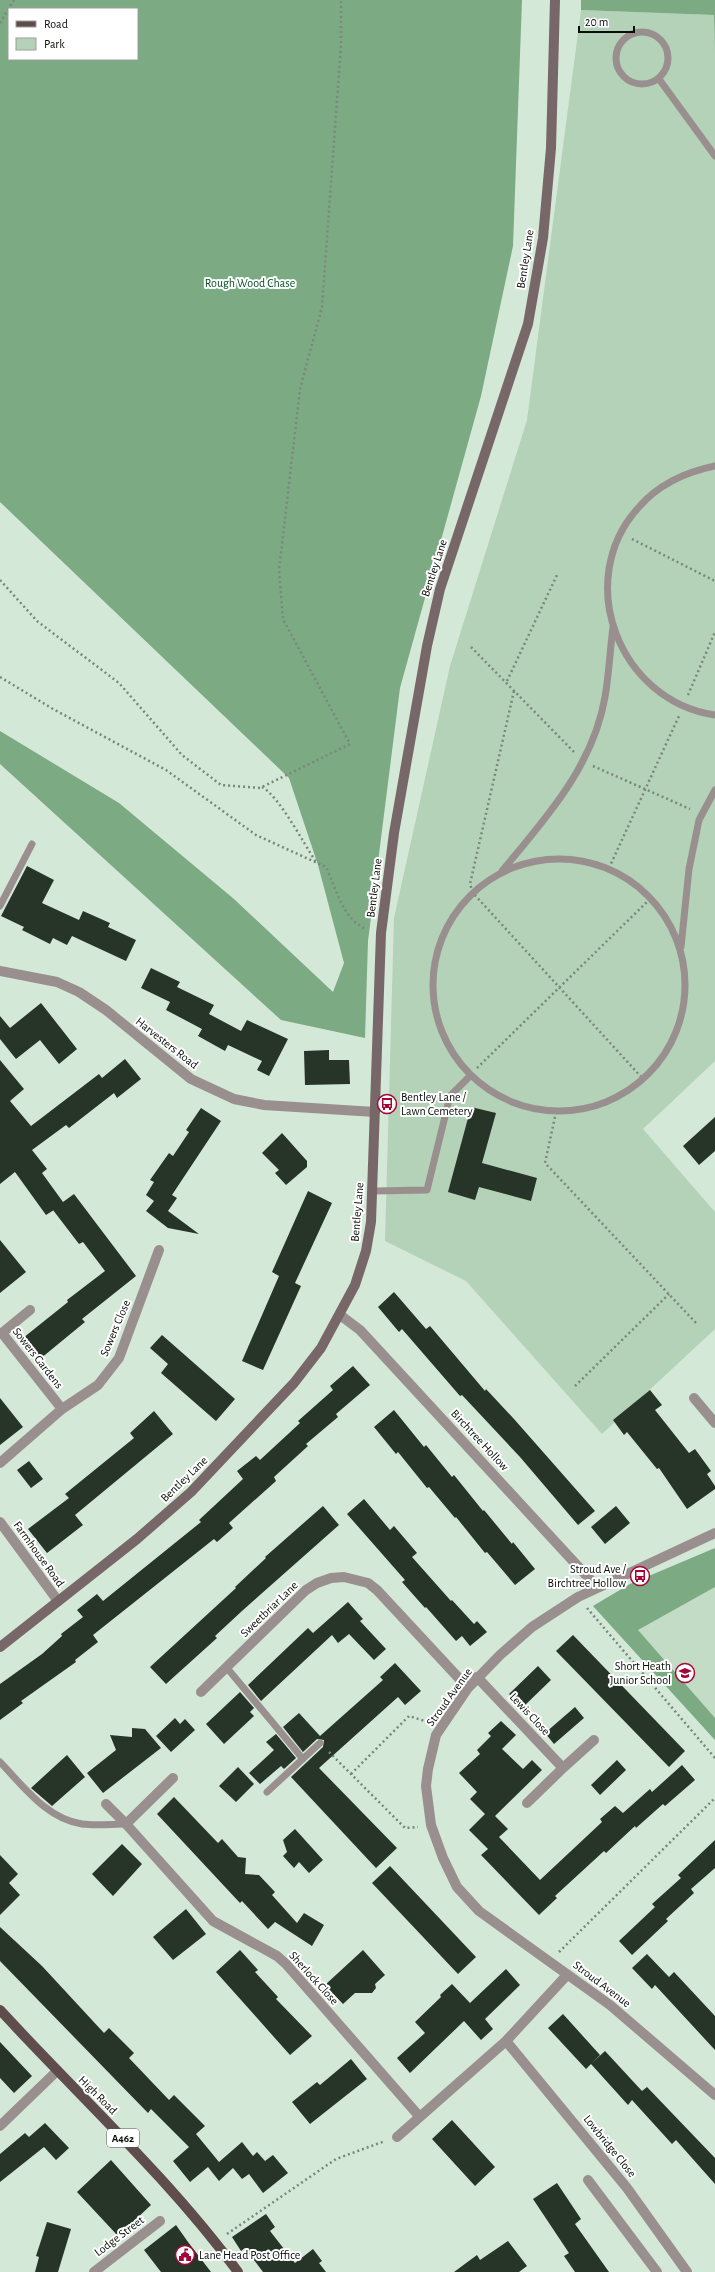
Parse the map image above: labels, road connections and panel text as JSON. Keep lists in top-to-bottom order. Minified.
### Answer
{"streets":{"main road":["High Road","A462"],"street":["Bentley Lane","Harvesters Road","Sowers Close","Sowers Gardens","Birchtree Hollow","Farmhouse Road","Sweetbriar Lane","Stroud Avenue","Lewis Close","Sherlock Close","Lowbridge Close","Lodge Street"]},"crossings":[["Bentley Lane","Harvesters Road"],["Bentley Lane","Birchtree Hollow"],["Bentley Lane","Farmhouse Road"],["Sowers Close","Sowers Gardens"],["Birchtree Hollow","Stroud Avenue"],["Sweetbriar Lane","Stroud Avenue"],["Stroud Avenue","Lewis Close"]],"parks":["Rough Wood Chase"],"places":{"bus stop":["Bentley Lane / Lawn Cemetery","Stroud Ave / Birchtree Hollow"],"school or university":["Short Heath Junior School"],"public building":["Lane Head Post Office"]},"legend":["Road","Park"],"scale_bar":"20 m"}
